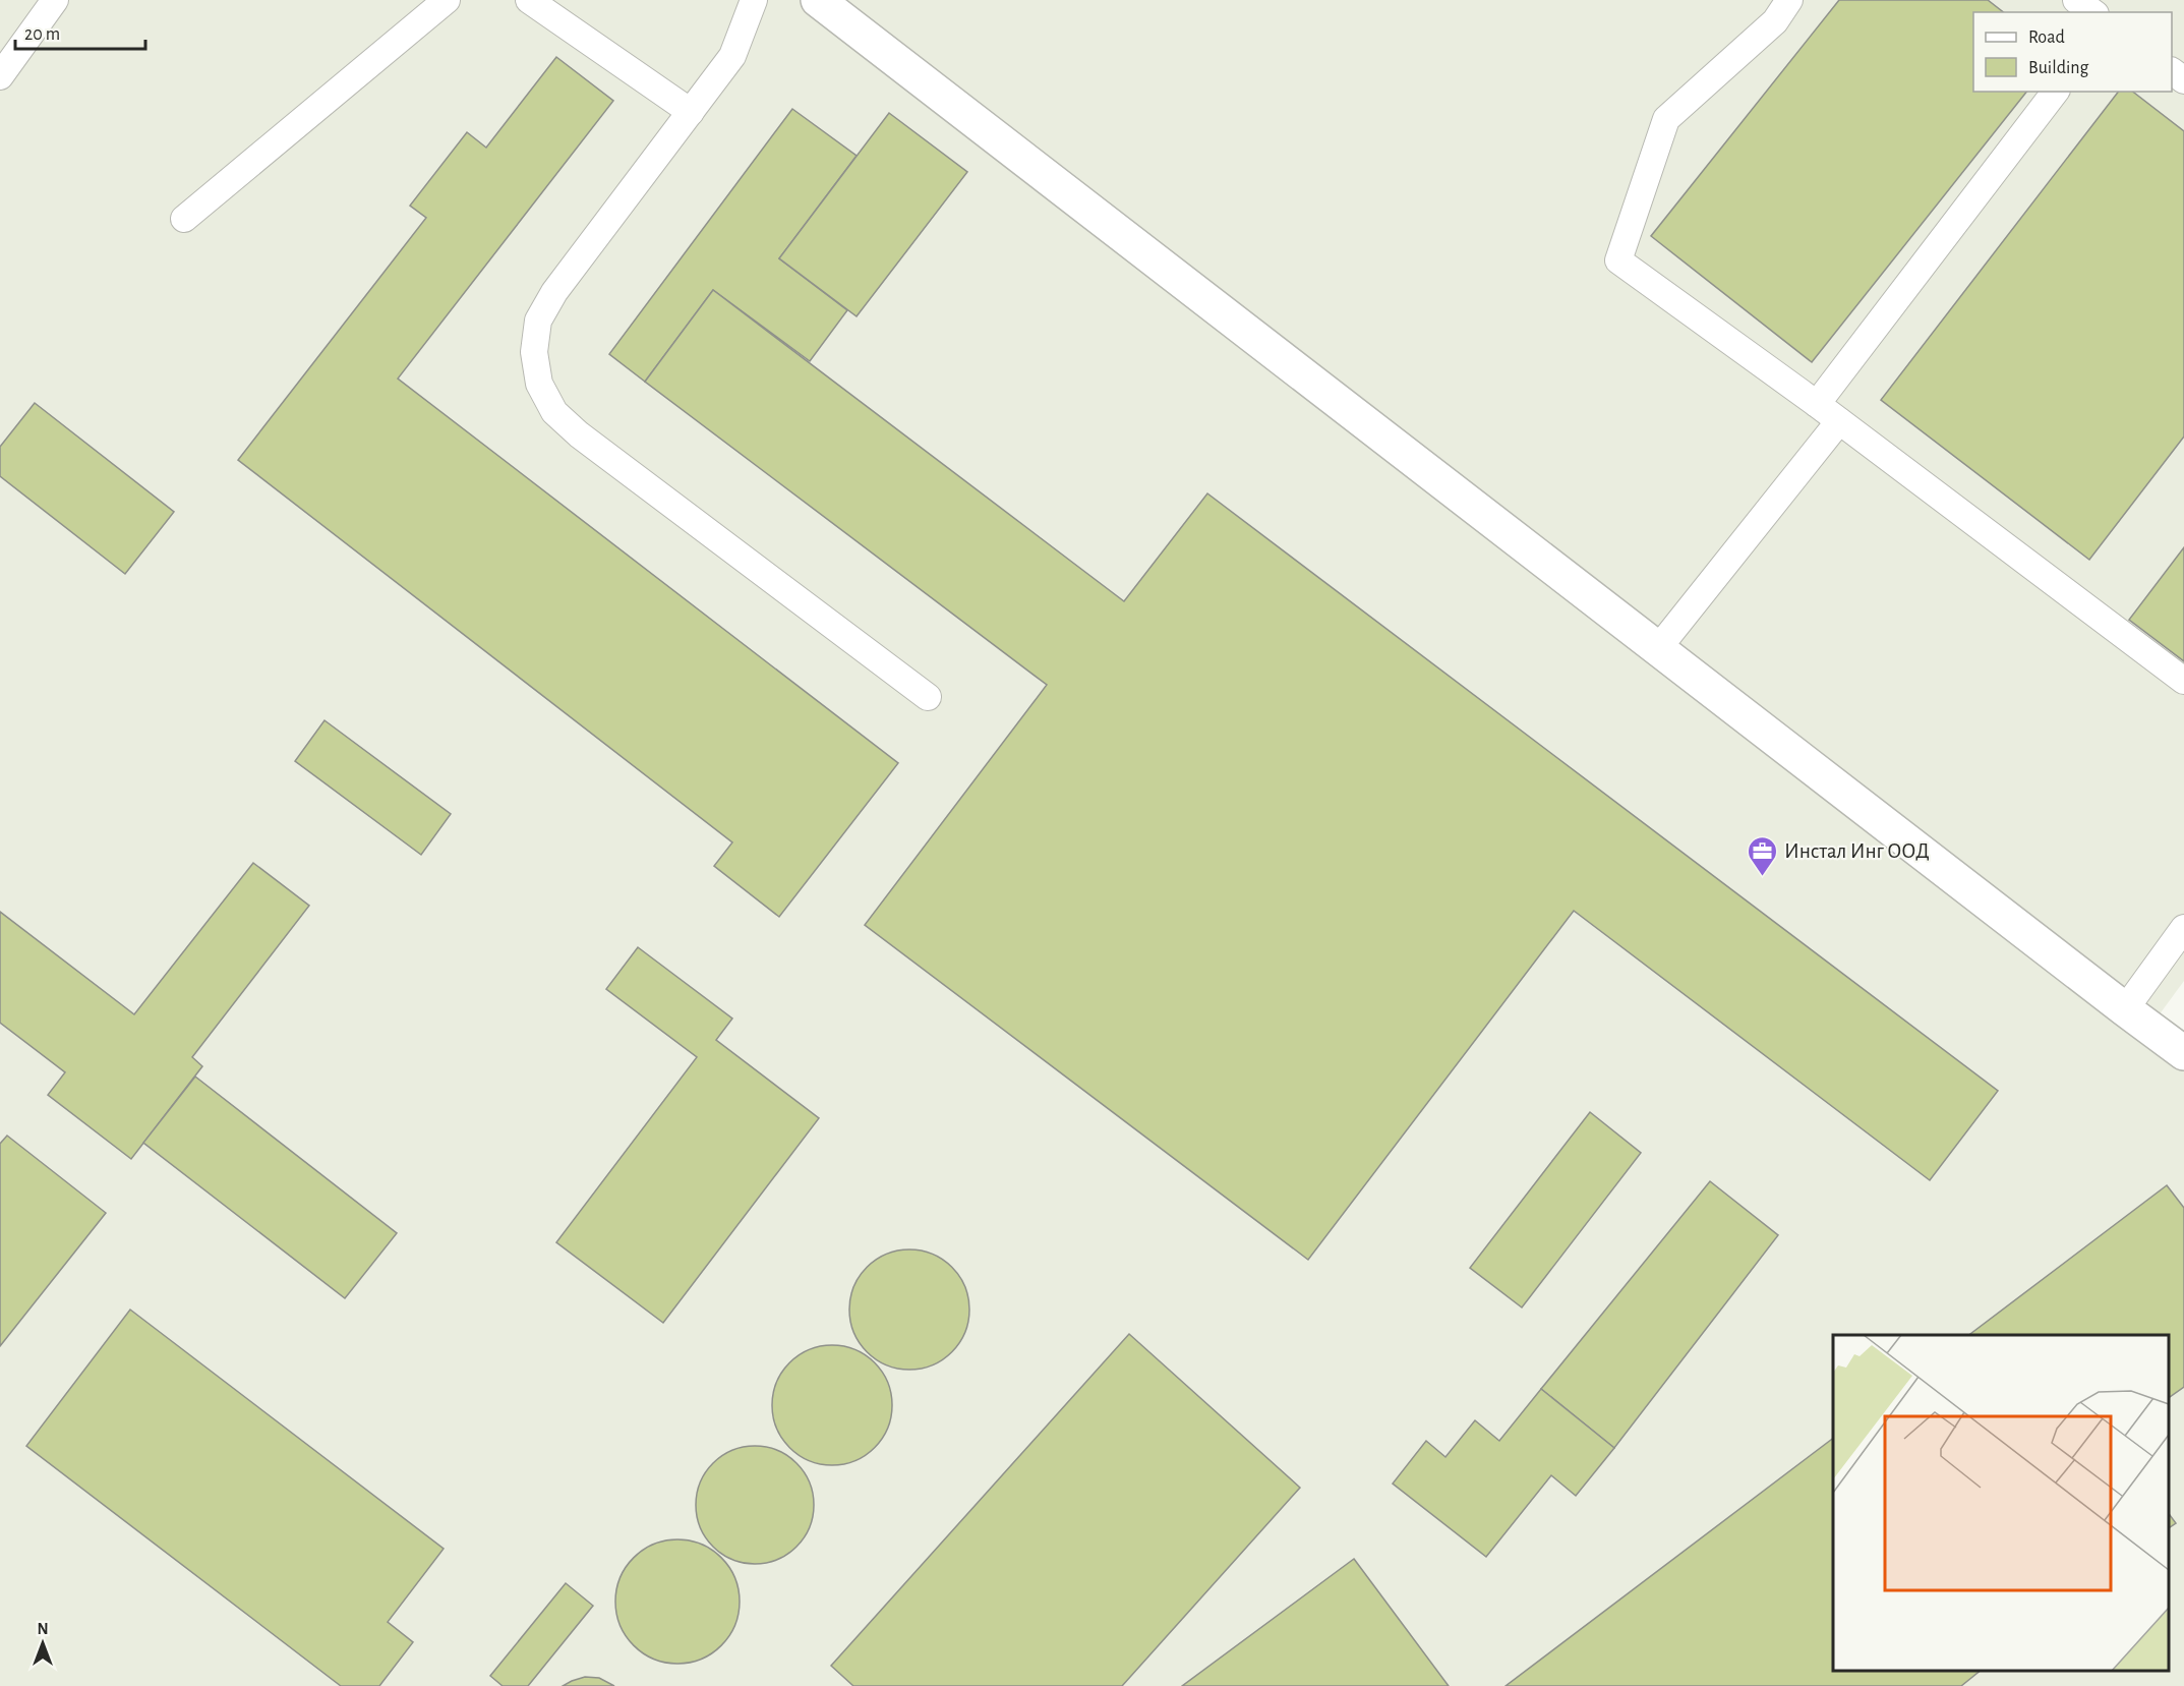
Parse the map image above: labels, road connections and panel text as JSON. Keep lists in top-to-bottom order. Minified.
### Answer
{"places":{"office":["Инстал Инг ООД"]},"legend":["Road","Building"],"scale_bar":"20 m","north":"top"}
